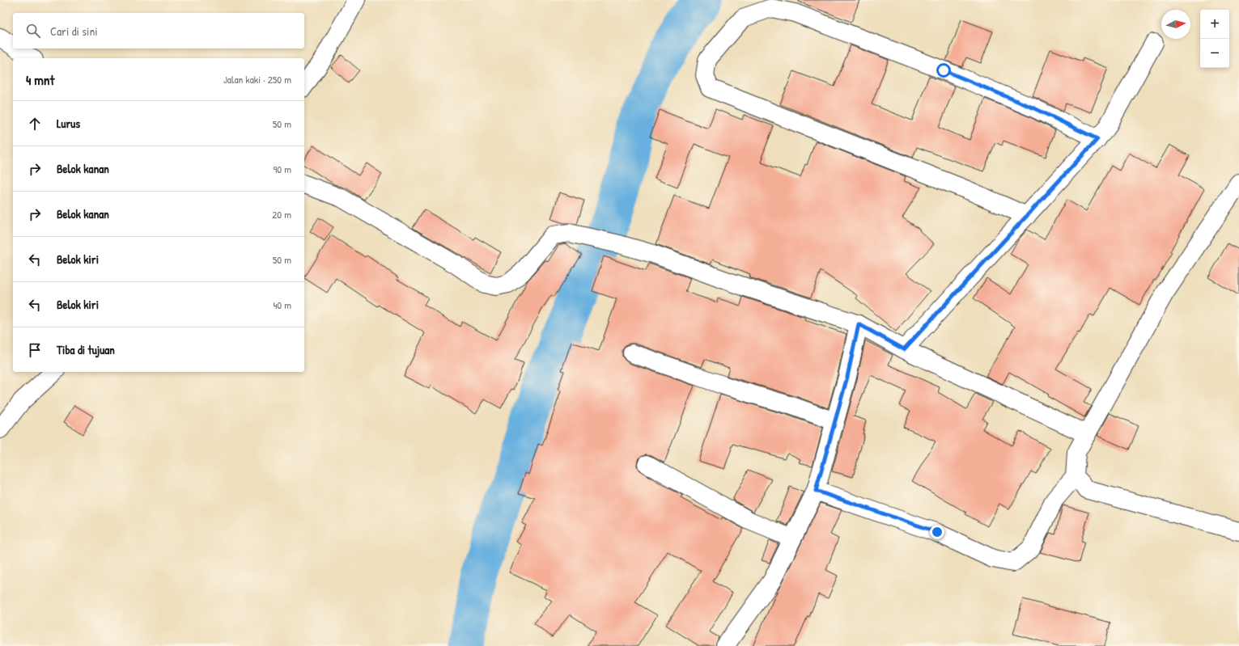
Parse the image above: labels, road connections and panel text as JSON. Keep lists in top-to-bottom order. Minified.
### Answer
{"north":"right","page":{"map_buttons":["+","−"],"search":"Cari di sini","heading":["4 mnt","Jalan kaki · 250 m"],"list":[["Lurus","50 m"],["Belok kanan","90 m"],["Belok kanan","20 m"],["Belok kiri","50 m"],["Belok kiri","40 m"],"Tiba di tujuan"]}}
